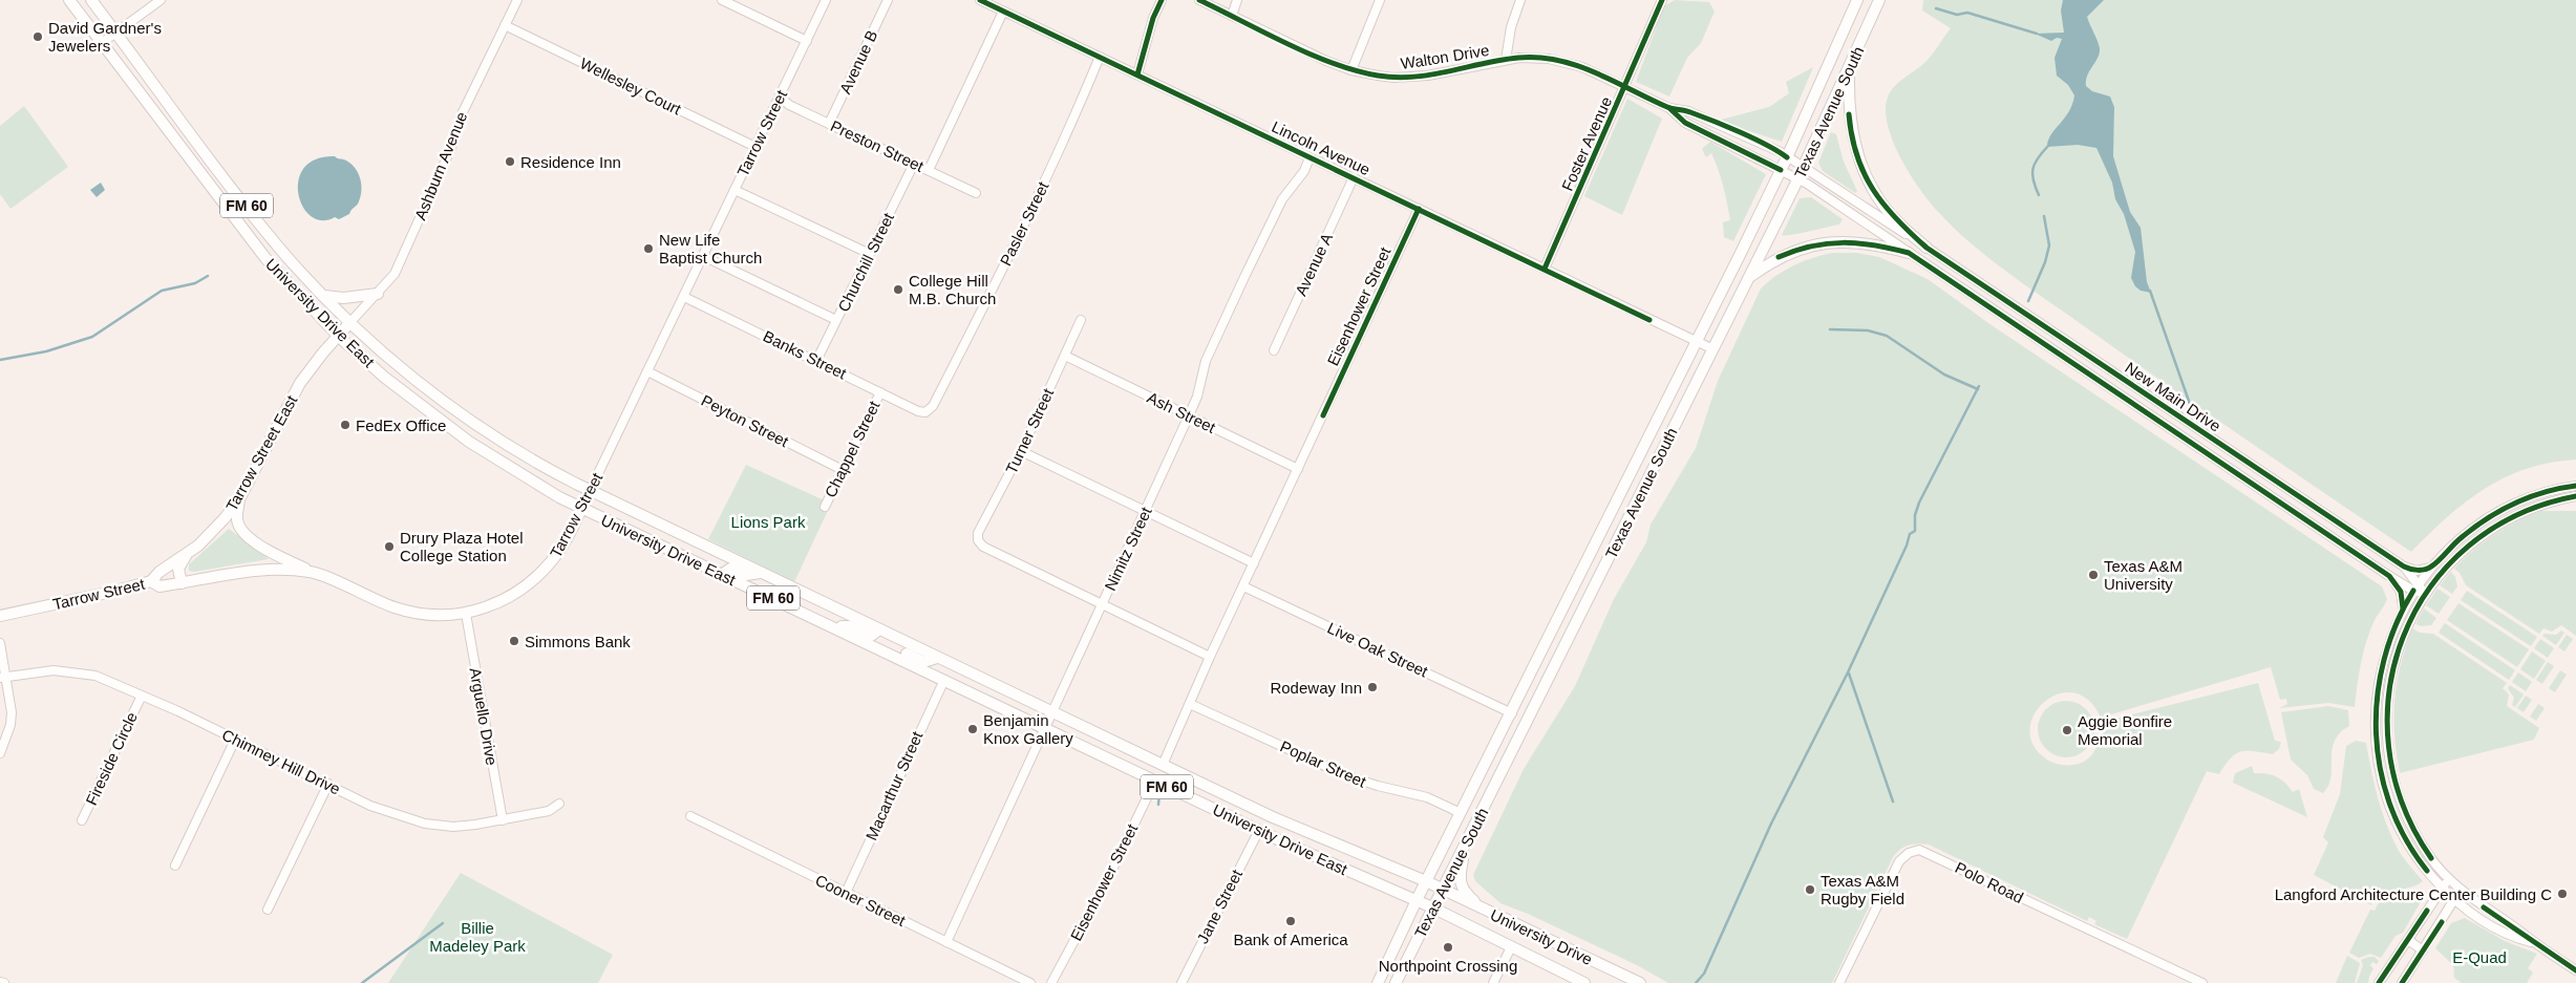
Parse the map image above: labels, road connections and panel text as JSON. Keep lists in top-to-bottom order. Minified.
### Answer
{"streets":{"main road":["Texas Avenue South","Tarrow Street","FM 60","University Drive East","Tarrow Street East","University Drive"],"street":["Walton Drive","Avenue B","Wellesley Court","Foster Avenue","Preston Street","Lincoln Avenue","Ashburn Avenue","Pasler Street","Churchill Street","Avenue A","Eisenhower Street","Banks Street","New Main Drive","Ash Street","Peyton Street","Turner Street","Chappel Street","Nimitz Street","Live Oak Street","Arguello Drive","Fireside Circle","Chimney Hill Drive","Poplar Street","Macarthur Street","Polo Road","Cooner Street","Jane Street"]},"crossings":[["Walton Drive","Texas Avenue South"],["Walton Drive","Foster Avenue"],["Walton Drive","New Main Drive"],["Avenue B","Preston Street"],["Wellesley Court","Tarrow Street"],["Wellesley Court","Ashburn Avenue"],["Texas Avenue South","Lincoln Avenue"],["Texas Avenue South","University Drive East"],["Texas Avenue South","New Main Drive"],["Texas Avenue South","Live Oak Street"],["Texas Avenue South","Poplar Street"],["Texas Avenue South","University Drive"],["Tarrow Street","Preston Street"],["Tarrow Street","University Drive East"],["Tarrow Street","Banks Street"],["Tarrow Street","Peyton Street"],["Tarrow Street","Tarrow Street East"],["Tarrow Street","Arguello Drive"],["Foster Avenue","Lincoln Avenue"],["Preston Street","Churchill Street"],["Lincoln Avenue","Pasler Street"],["Lincoln Avenue","Avenue A"],["Lincoln Avenue","Eisenhower Street"],["Lincoln Avenue","Nimitz Street"],["Ashburn Avenue","University Drive East"],["Ashburn Avenue","Tarrow Street East"],["Pasler Street","Banks Street"],["Churchill Street","Banks Street"],["Eisenhower Street","University Drive East"],["Eisenhower Street","Ash Street"],["Eisenhower Street","Live Oak Street"],["Eisenhower Street","Poplar Street"],["University Drive East","Tarrow Street East"],["University Drive East","Nimitz Street"],["University Drive East","Macarthur Street"],["University Drive East","Jane Street"],["University Drive East","University Drive"],["Banks Street","Chappel Street"],["Ash Street","Turner Street"],["Ash Street","Nimitz Street"],["Peyton Street","Chappel Street"],["Turner Street","Nimitz Street"],["Nimitz Street","Cooner Street"],["Arguello Drive","Chimney Hill Drive"],["Fireside Circle","Chimney Hill Drive"],["Macarthur Street","Cooner Street"]],"parks":["Lions Park","Billie Madeley Park","E-Quad"],"places":["David Gardner's Jewelers","Residence Inn","New Life Baptist Church","College Hill M.B. Church","FedEx Office","Drury Plaza Hotel College Station","Texas A&M University","Simmons Bank","Rodeway Inn","Benjamin Knox Gallery","Aggie Bonfire Memorial","Texas A&M Rugby Field","Langford Architecture Center Building C","Bank of America","Northpoint Crossing"]}
